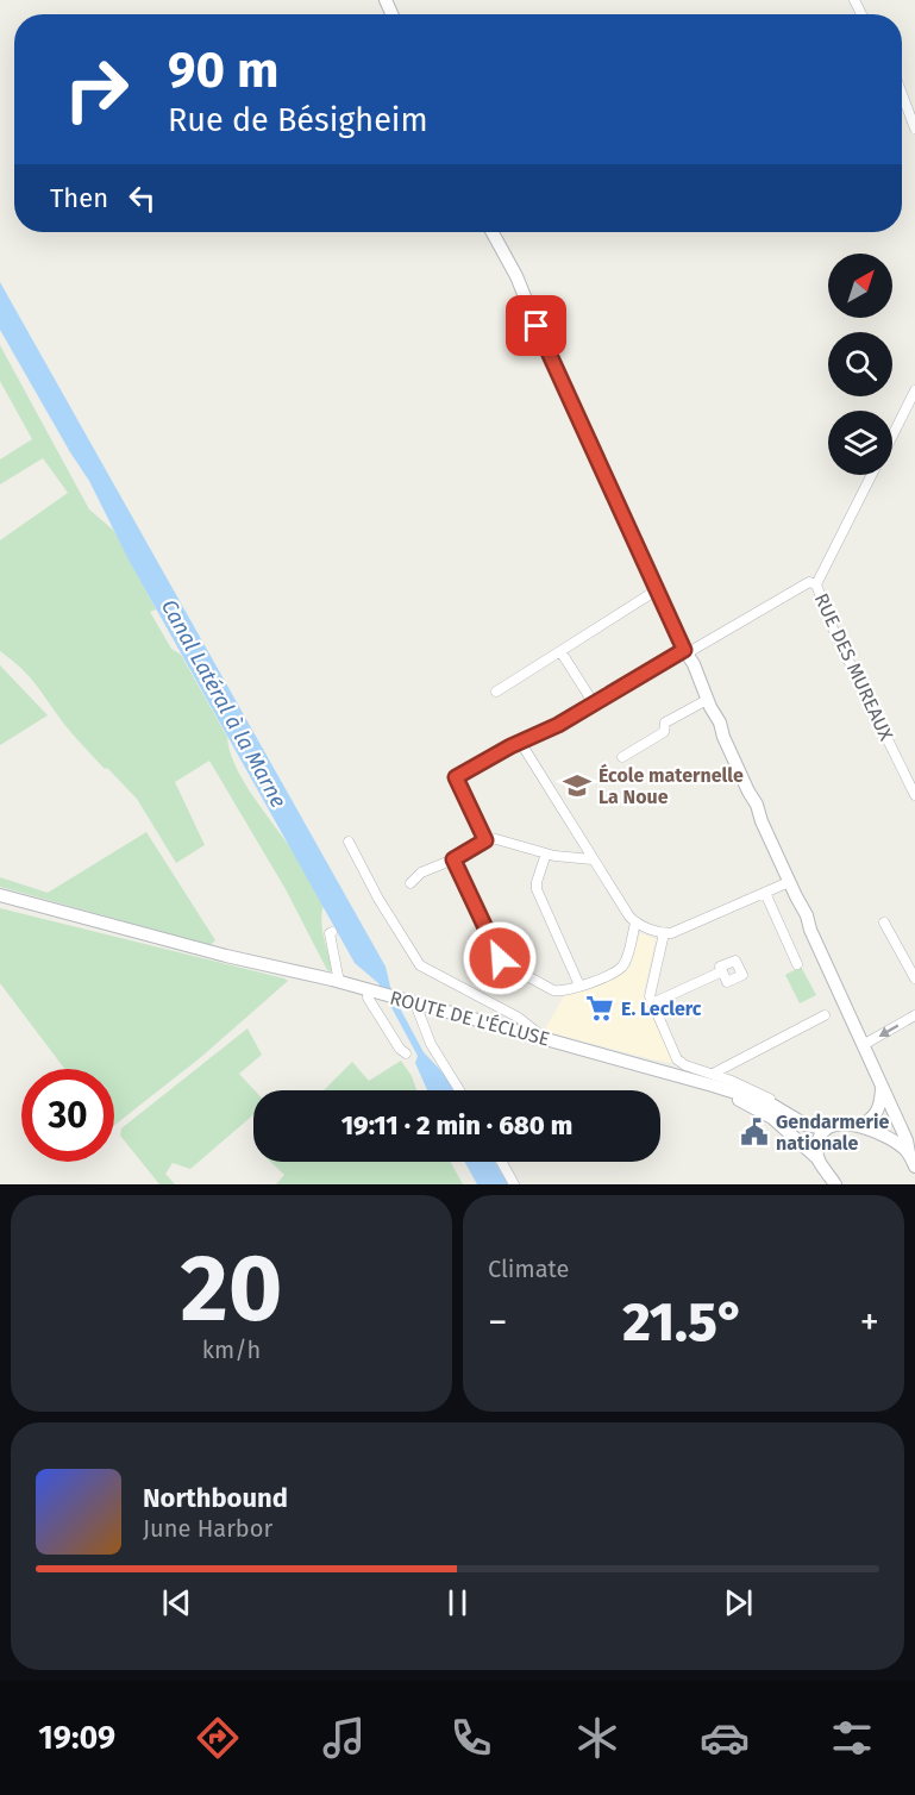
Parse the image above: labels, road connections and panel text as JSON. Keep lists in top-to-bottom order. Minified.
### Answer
{"streets":{"main road":["ROUTE DE L'ÉCLUSE"],"street":["RUE DES MUREAUX"]},"water":["Canal Latéral à la Marne"],"places":{"school or university":["École maternelle La Noue"],"supermarket":["E. Leclerc"],"public building":["Gendarmerie nationale"]},"north":"top right","page":{"turn":["90 m","Rue de Bésigheim"],"then":"Then","limit":"30","trip":"19:11 · 2 min · 680 m","tile":[["20","km/h"],"Climate"],"heat":["−","21.5°","+"],"song":["Northbound","June Harbor"],"tabs":"19:09"}}
